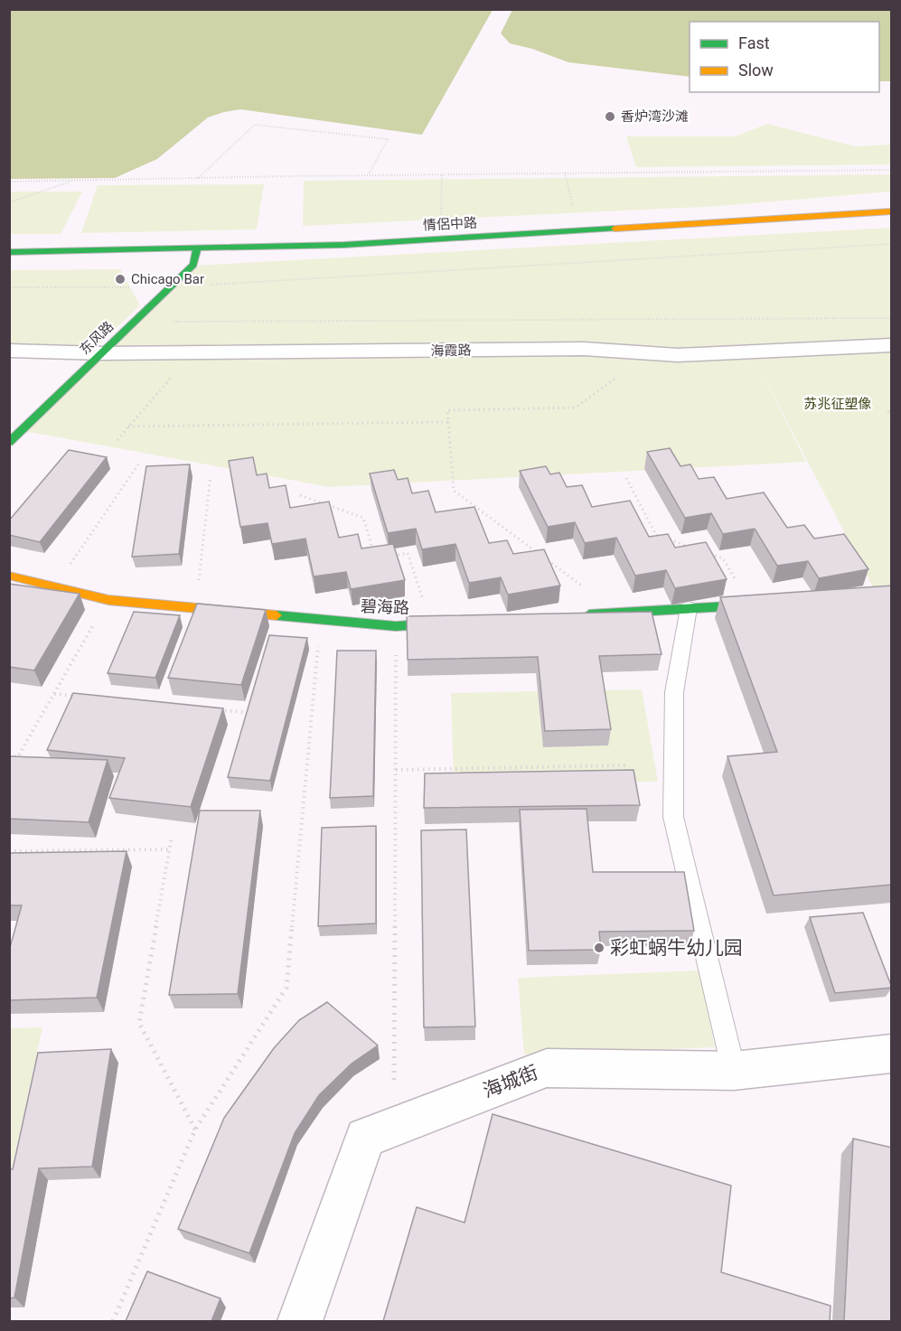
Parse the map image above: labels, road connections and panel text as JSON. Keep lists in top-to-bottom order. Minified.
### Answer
{"streets":{"main road":["情侶中路","东风路","碧海路"],"street":["海霞路","海城街"]},"crossings":[["东风路","海霞路"]],"parks":["苏兆征塑像"],"places":["香炉湾沙滩","Chicago Bar","彩虹蜗牛幼儿园"],"legend":["Fast","Slow"]}
